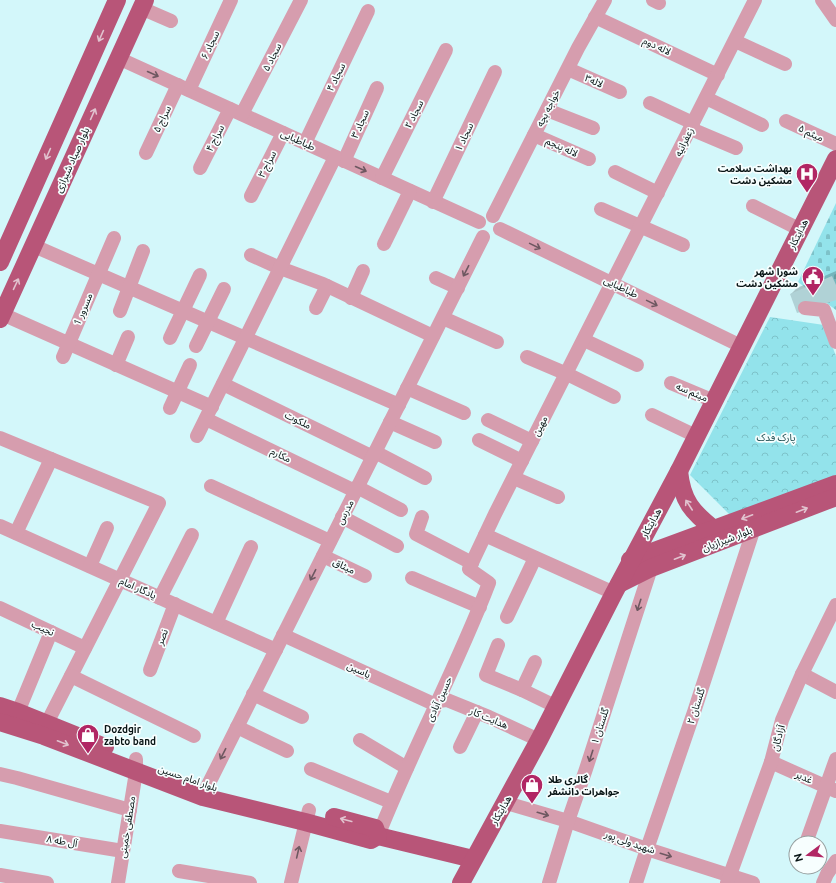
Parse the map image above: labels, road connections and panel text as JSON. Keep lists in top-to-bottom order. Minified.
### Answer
{"streets":{"main road":["بلوار صیاد شیرازی","هدایتکار","بلوار شیرازیان","بلوار امام حسین"],"street":["سجاد ۶","لاله دوم","سجاد ۵","سجاد ۴","لاله۳","خواجه بچه","سجاد ۲","سراج ۵","سجاد ۳","میثم ۵","سجاد ۱","سراج ۴","طباطبایی","زعفرانیه","لاله پنجم","سراج ۳","مسرور 1","میثم سه","ملکوت","مهین","مکارم","مدرس","میثاق","یادگار امام","نجیب","نصر","یاسین","حسین آبادی","گلستان ۲","هدایت کار","گلستان ۱","آزادگان","غدیر","مصطفی خمینی","آل طه ۸","شهید ولی پور"]},"crossings":[["سجاد ۶","سراج ۵"],["سجاد ۶","طباطبایی"],["لاله دوم","خواجه بچه"],["لاله دوم","زعفرانیه"],["سجاد ۵","سراج ۴"],["سجاد ۵","طباطبایی"],["سجاد ۴","طباطبایی"],["لاله۳","خواجه بچه"],["خواجه بچه","طباطبایی"],["خواجه بچه","لاله پنجم"],["خواجه بچه","مدرس"],["سجاد ۲","طباطبایی"],["سراج ۵","طباطبایی"],["سجاد ۳","طباطبایی"],["سجاد ۳","ملکوت"],["سجاد ۳","مکارم"],["سجاد ۱","طباطبایی"],["سراج ۴","طباطبایی"],["طباطبایی","زعفرانیه"],["طباطبایی","بلوار صیاد شیرازی"],["طباطبایی","سراج ۳"],["طباطبایی","هدایتکار"],["طباطبایی","مهین"],["طباطبایی","مدرس"],["زعفرانیه","مهین"],["بلوار صیاد شیرازی","مکارم"],["هدایتکار","میثم سه"],["هدایتکار","بلوار شیرازیان"],["هدایتکار","هدایت کار"],["هدایتکار","گلستان ۱"],["هدایتکار","بلوار امام حسین"],["هدایتکار","شهید ولی پور"],["مسرور 1","مکارم"],["ملکوت","مدرس"],["مهین","حسین آبادی"],["مکارم","مدرس"],["مدرس","میثاق"],["مدرس","یادگار امام"],["مدرس","یاسین"],["مدرس","بلوار امام حسین"],["بلوار شیرازیان","گلستان ۲"],["بلوار شیرازیان","گلستان ۱"],["یادگار امام","نصر"],["یاسین","حسین آبادی"],["یاسین","هدایت کار"],["حسین آبادی","هدایت کار"],["حسین آبادی","بلوار امام حسین"],["گلستان ۲","شهید ولی پور"],["گلستان ۱","شهید ولی پور"],["آزادگان","غدیر"],["آزادگان","شهید ولی پور"],["بلوار امام حسین","مصطفی خمینی"],["مصطفی خمینی","آل طه ۸"]],"one_way":["شهید ولی پور"],"parks":["پارک فدک"],"places":{"hospital":["بهداشت سلامت مشکین دشت"],"public building":["شورا شهر مشکین دشت"],"shop":["Dozdgir zabto band","گالری طلا جواهرات دانشفر"]},"north":"left"}
